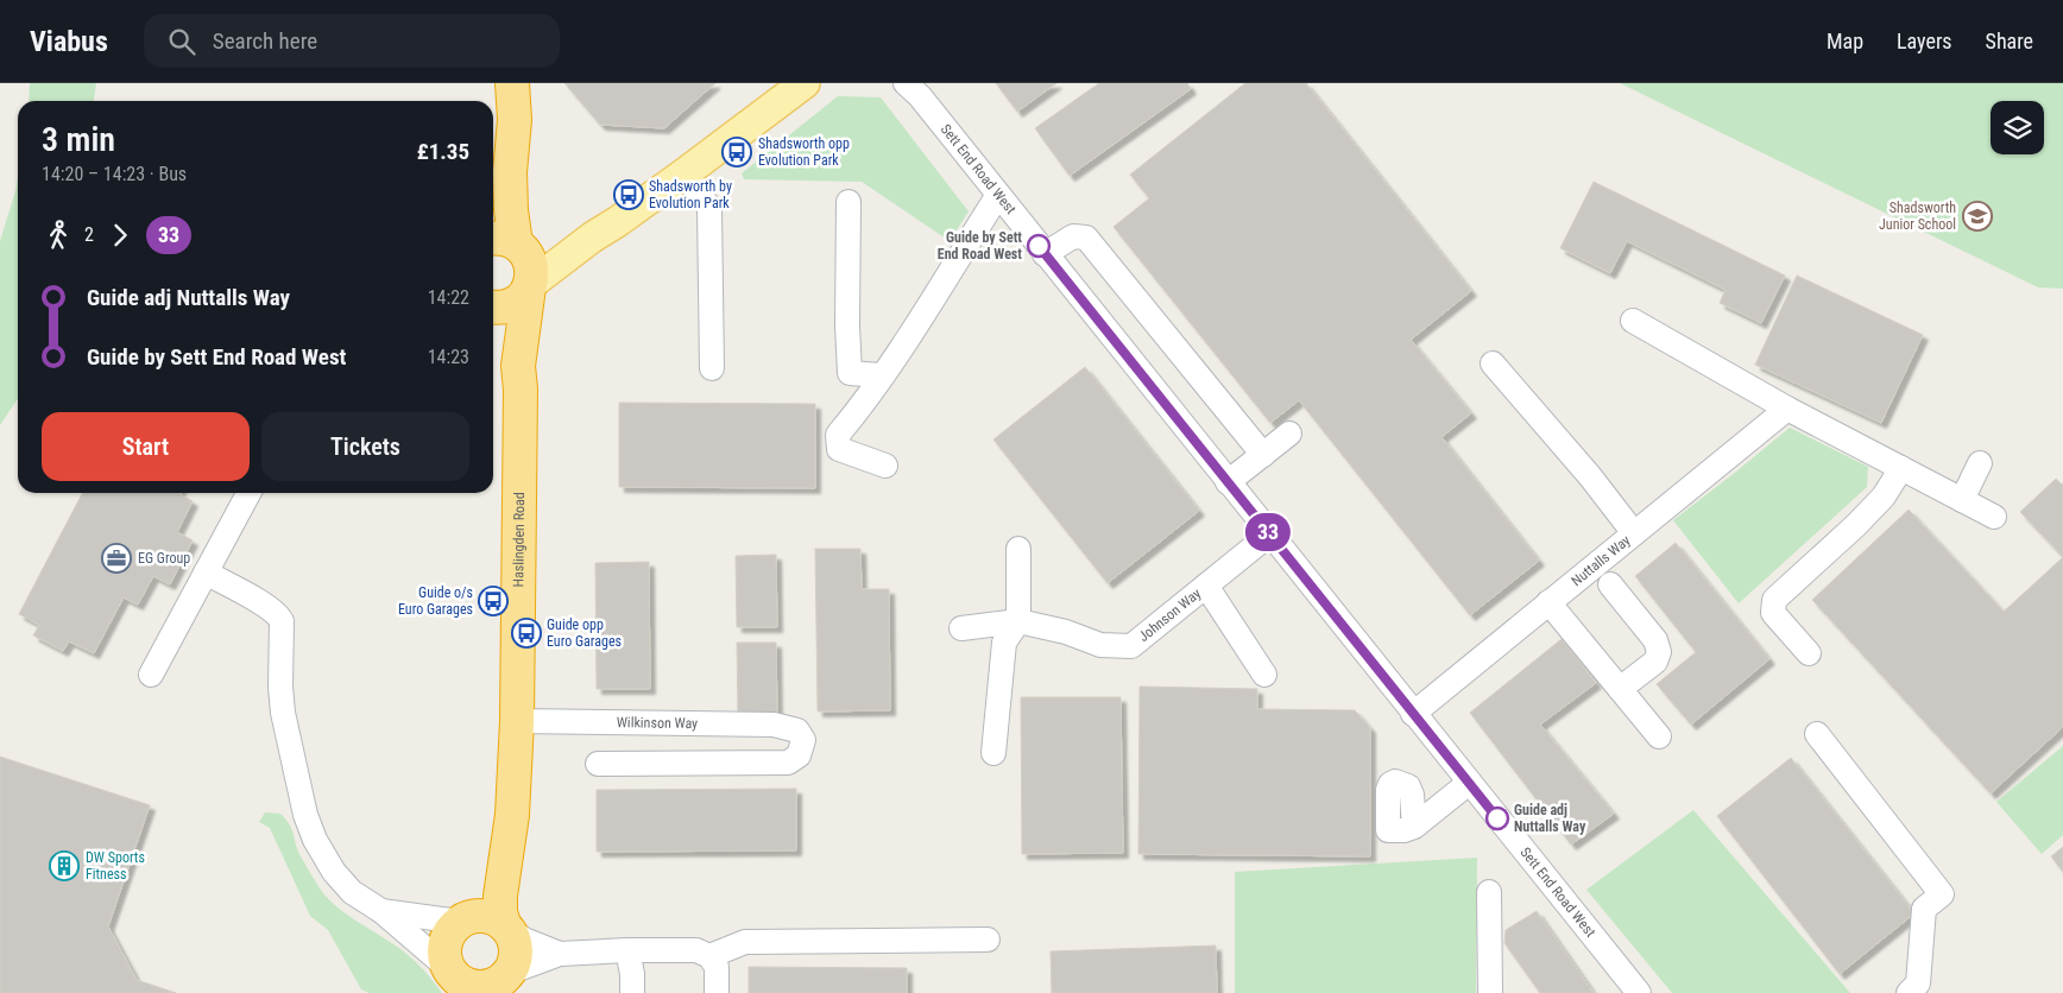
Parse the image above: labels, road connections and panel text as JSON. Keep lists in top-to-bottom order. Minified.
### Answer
{"streets":{"highway":["Haslingden Road"],"street":["Sett End Road West","Nuttalls Way","Johnson Way","Wilkinson Way"]},"crossings":[["Sett End Road West","Nuttalls Way"],["Sett End Road West","Johnson Way"],["Haslingden Road","Wilkinson Way"]],"places":{"bus stop":["Shadsworth opp Evolution Park","Shadsworth by Evolution Park","Guide o/s Euro Garages","Guide opp Euro Garages"],"school or university":["Shadsworth Junior School"],"other":["Guide by Sett End Road West","Guide adj Nuttalls Way"],"office":["EG Group"],"building":["DW Sports Fitness"]},"lines":["bus line 33"],"page":{"header":"Viabus","search":"Search here","nav":["Map","Layers","Share"],"on_map":"33","heading":["3 min","14:20 – 14:23 · Bus","£1.35"],"legs":["2","33"],"list":[{"name":"Guide adj Nuttalls Way","value":"14:22"},{"name":"Guide by Sett End Road West","value":"14:23"}],"buttons":["Start","Tickets"]}}
